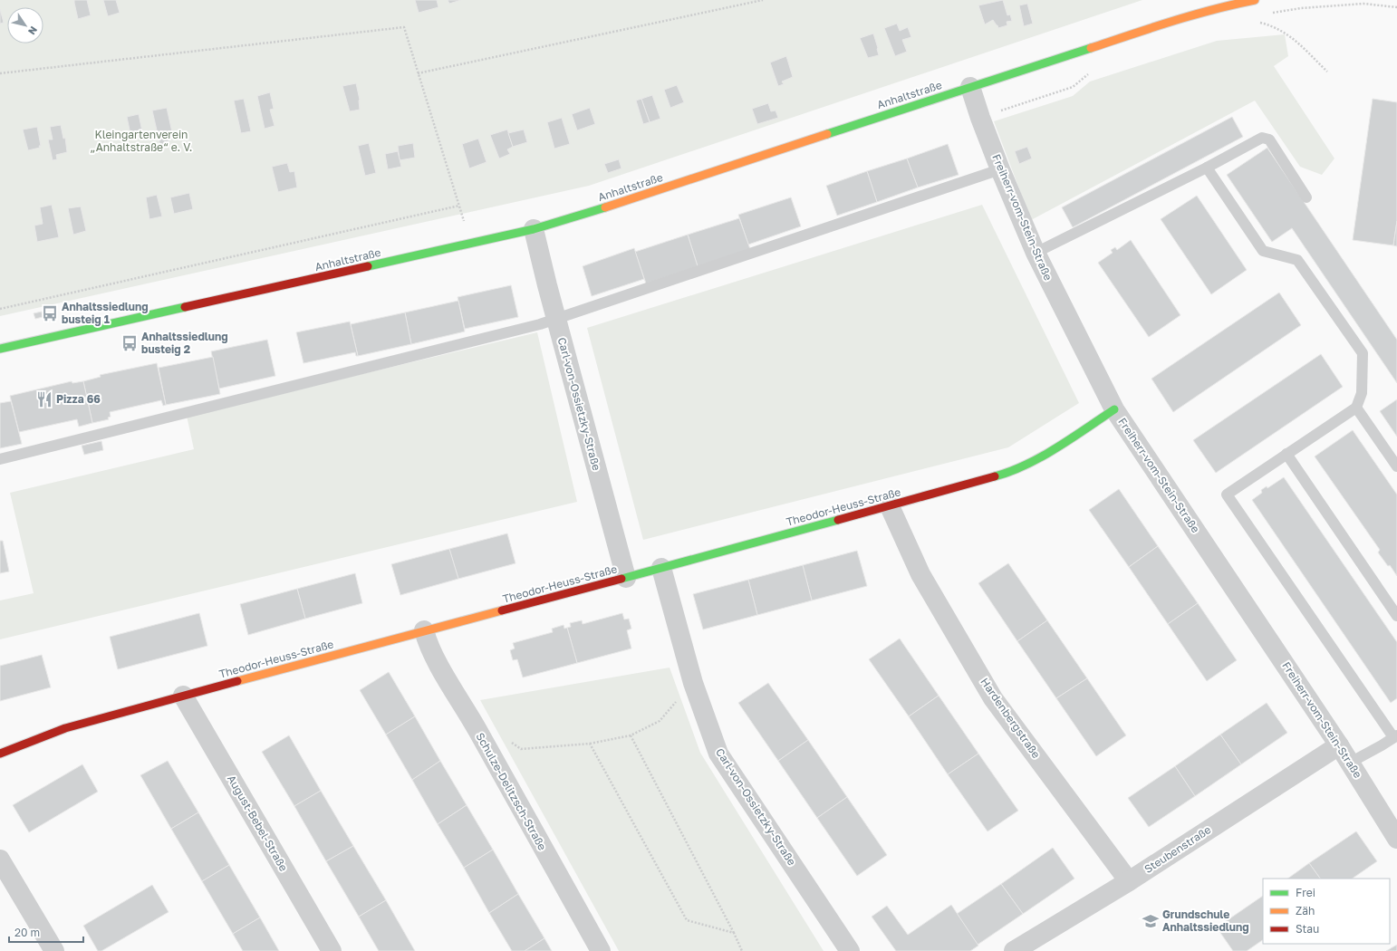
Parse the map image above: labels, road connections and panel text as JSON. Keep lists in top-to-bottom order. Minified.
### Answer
{"streets":{"street":["Anhaltstraße","Freiherr-vom-Stein-Straße","Carl-von-Ossietzky-Straße","Theodor-Heuss-Straße","Hardenbergstraße","Schulze-Delitzsch-Straße","August-Bebel-Straße","Steubenstraße"]},"crossings":[["Anhaltstraße","Freiherr-vom-Stein-Straße"],["Anhaltstraße","Carl-von-Ossietzky-Straße"],["Freiherr-vom-Stein-Straße","Theodor-Heuss-Straße"],["Freiherr-vom-Stein-Straße","Steubenstraße"],["Carl-von-Ossietzky-Straße","Theodor-Heuss-Straße"],["Theodor-Heuss-Straße","Hardenbergstraße"],["Theodor-Heuss-Straße","Schulze-Delitzsch-Straße"],["Theodor-Heuss-Straße","August-Bebel-Straße"],["Hardenbergstraße","Steubenstraße"]],"parks":["Kleingartenverein „Anhaltstraße“ e. V."],"places":{"bus stop":["Anhaltssiedlung busteig 1","Anhaltssiedlung busteig 2"],"restaurant":["Pizza 66"],"school or university":["Grundschule Anhaltssiedlung"]},"legend":["Frei","Zäh","Stau"],"scale_bar":"20 m","north":"bottom right"}
